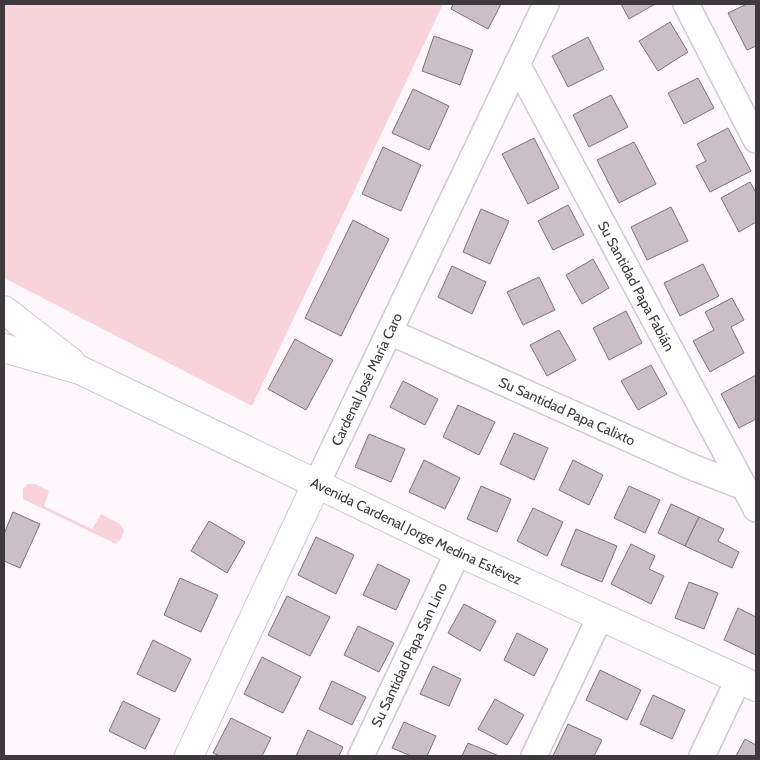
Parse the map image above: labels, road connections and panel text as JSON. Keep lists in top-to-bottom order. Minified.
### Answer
{"streets":{"street":["Su Santidad Papa Fabián","Cardenal José María Caro","Su Santidad Papa Calixto","Avenida Cardenal Jorge Medina Estévez","Su Santidad Papa San Lino"]},"crossings":[["Su Santidad Papa Fabián","Cardenal José María Caro"],["Su Santidad Papa Fabián","Su Santidad Papa Calixto"],["Cardenal José María Caro","Su Santidad Papa Calixto"],["Cardenal José María Caro","Avenida Cardenal Jorge Medina Estévez"],["Avenida Cardenal Jorge Medina Estévez","Su Santidad Papa San Lino"]]}
